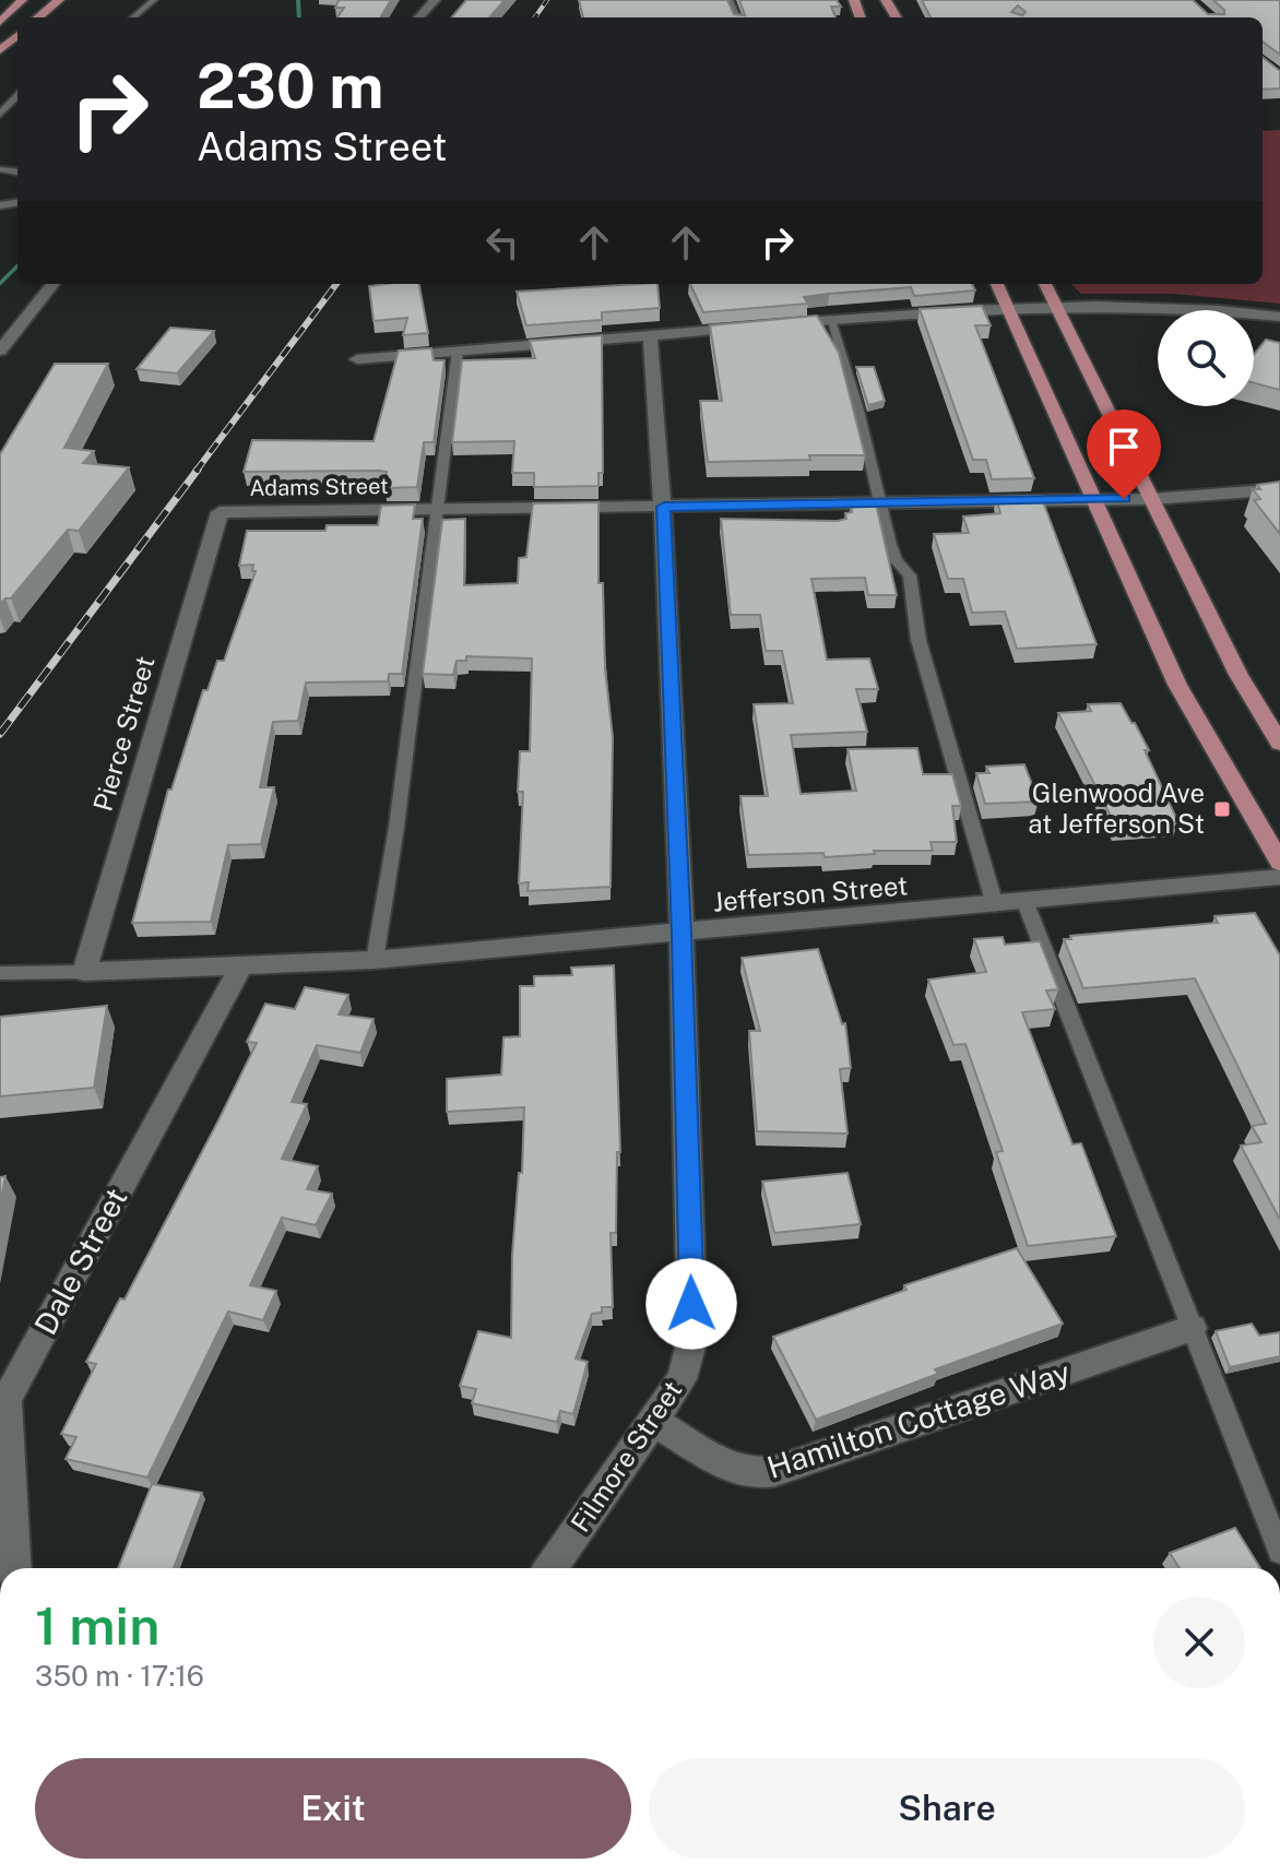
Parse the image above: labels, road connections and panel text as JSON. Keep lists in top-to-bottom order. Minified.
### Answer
{"streets":{"street":["Adams Street","Pierce Street","Jefferson Street","Dale Street","Hamilton Cottage Way","Filmore Street"]},"crossings":[["Adams Street","Pierce Street"],["Adams Street","Filmore Street"],["Pierce Street","Jefferson Street"],["Jefferson Street","Dale Street"],["Jefferson Street","Filmore Street"],["Hamilton Cottage Way","Filmore Street"]],"places":{"transit":["Glenwood Ave at Jefferson St"]},"page":{"turn":["230 m","Adams Street"],"heading":["1 min","350 m · 17:16"],"buttons":["Exit","Share"]}}
